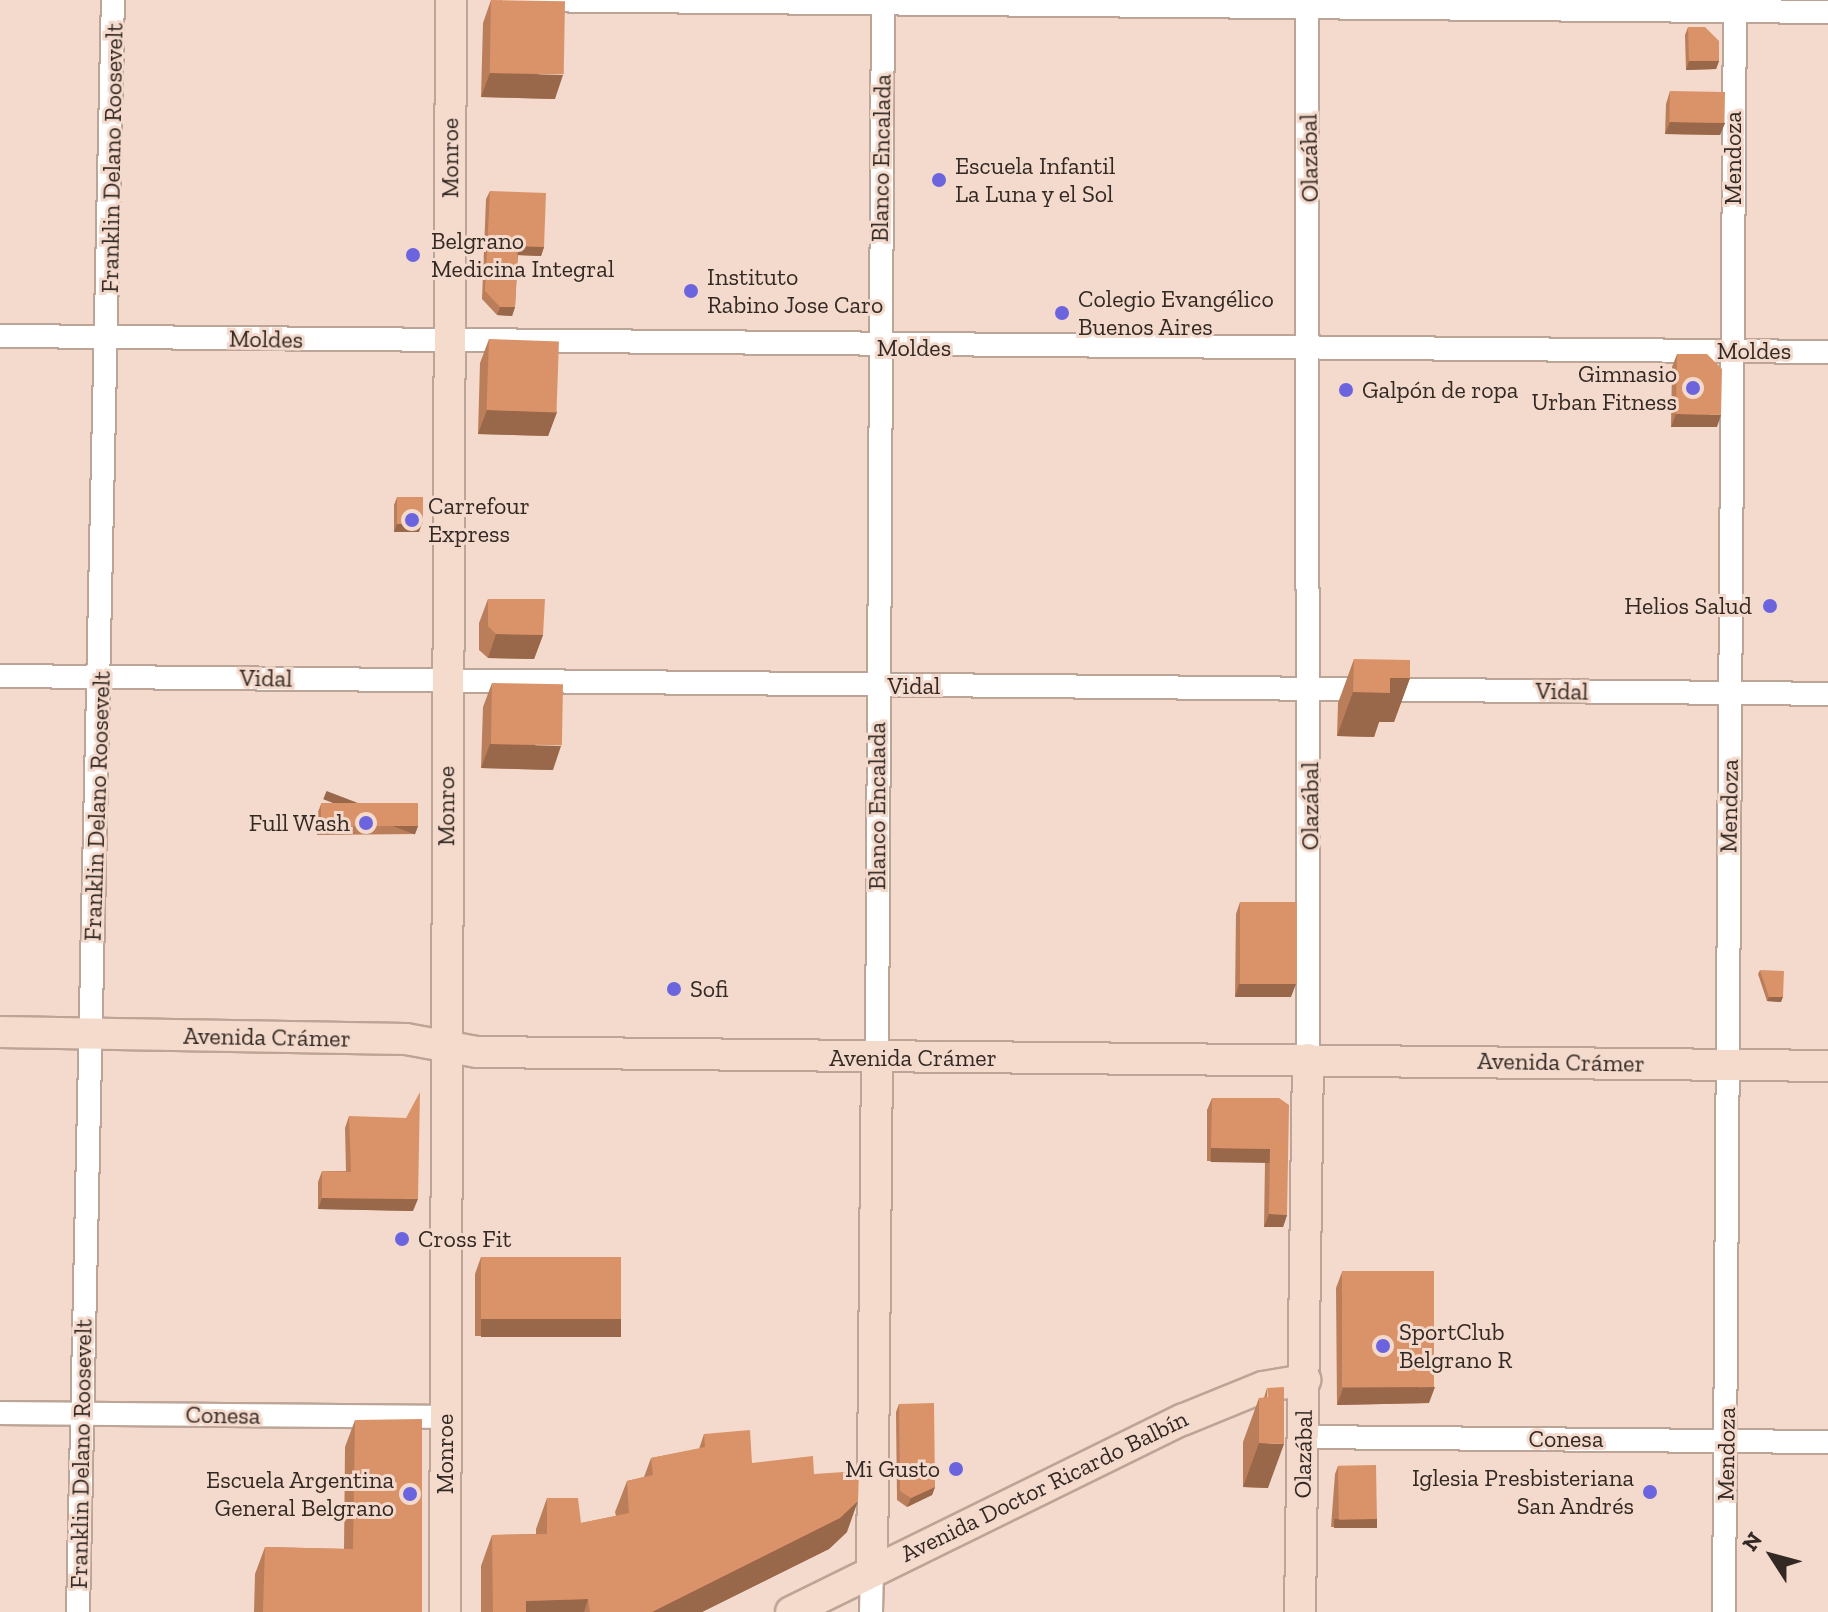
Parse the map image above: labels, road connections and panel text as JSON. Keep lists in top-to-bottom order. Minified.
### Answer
{"streets":{"main road":["Monroe","Blanco Encalada","Olazábal","Avenida Crámer","Avenida Doctor Ricardo Balbín"],"street":["Franklin Delano Roosevelt","Mendoza","Moldes","Vidal","Conesa"]},"crossings":[["Franklin Delano Roosevelt","Moldes"],["Franklin Delano Roosevelt","Vidal"],["Franklin Delano Roosevelt","Avenida Crámer"],["Franklin Delano Roosevelt","Conesa"],["Monroe","Moldes"],["Monroe","Vidal"],["Monroe","Avenida Crámer"],["Monroe","Conesa"],["Blanco Encalada","Moldes"],["Blanco Encalada","Vidal"],["Blanco Encalada","Avenida Crámer"],["Blanco Encalada","Avenida Doctor Ricardo Balbín"],["Olazábal","Moldes"],["Olazábal","Vidal"],["Olazábal","Avenida Crámer"],["Olazábal","Conesa"],["Olazábal","Avenida Doctor Ricardo Balbín"],["Mendoza","Moldes"],["Mendoza","Vidal"],["Mendoza","Avenida Crámer"],["Mendoza","Conesa"]],"places":["Escuela Infantil La Luna y el Sol","Belgrano Medicina Integral","Instituto Rabino Jose Caro","Colegio Evangélico Buenos Aires","Gimnasio Urban Fitness","Galpón de ropa","Carrefour Express","Helios Salud","Full Wash","Sofi","Cross Fit","SportClub Belgrano R","Mi Gusto","Iglesia Presbisteriana San Andrés","Escuela Argentina General Belgrano"],"north":"top left"}
